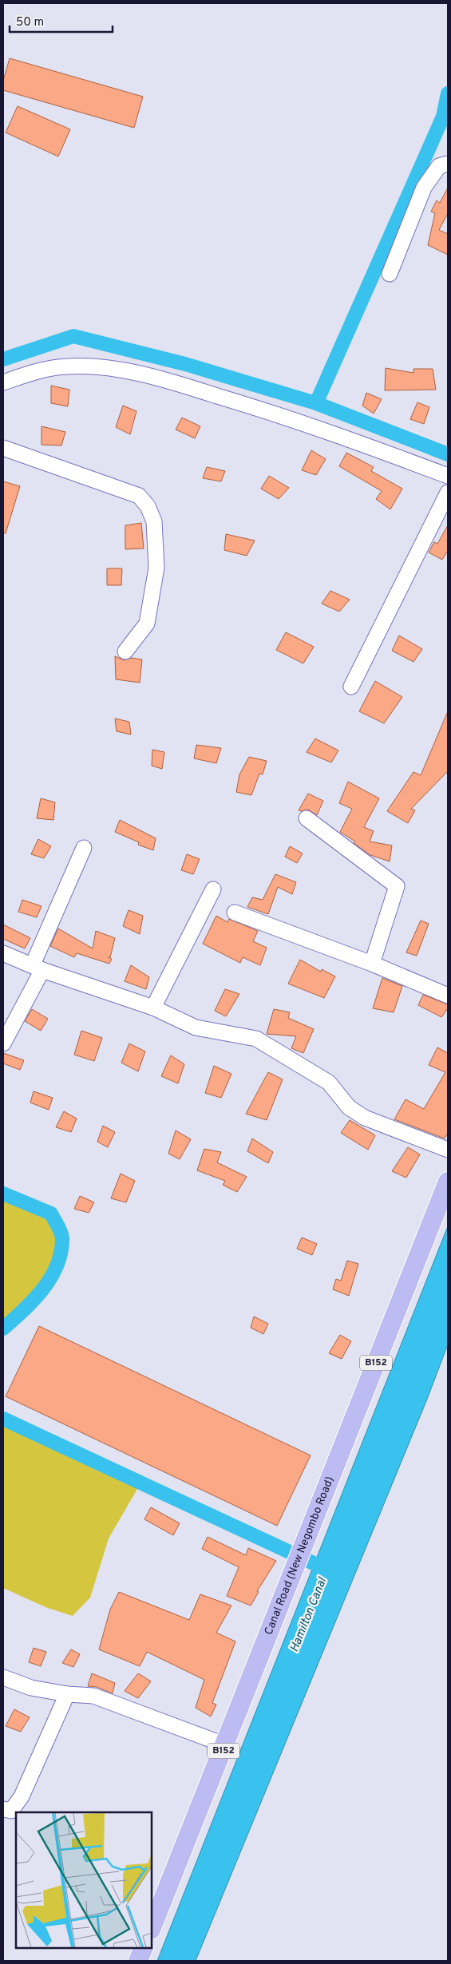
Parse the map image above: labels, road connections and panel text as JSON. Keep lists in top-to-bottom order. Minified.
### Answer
{"streets":{"main road":["B152","Canal Road (New Negombo Road)"]},"water":["Hamilton Canal"],"scale_bar":"50 m"}
